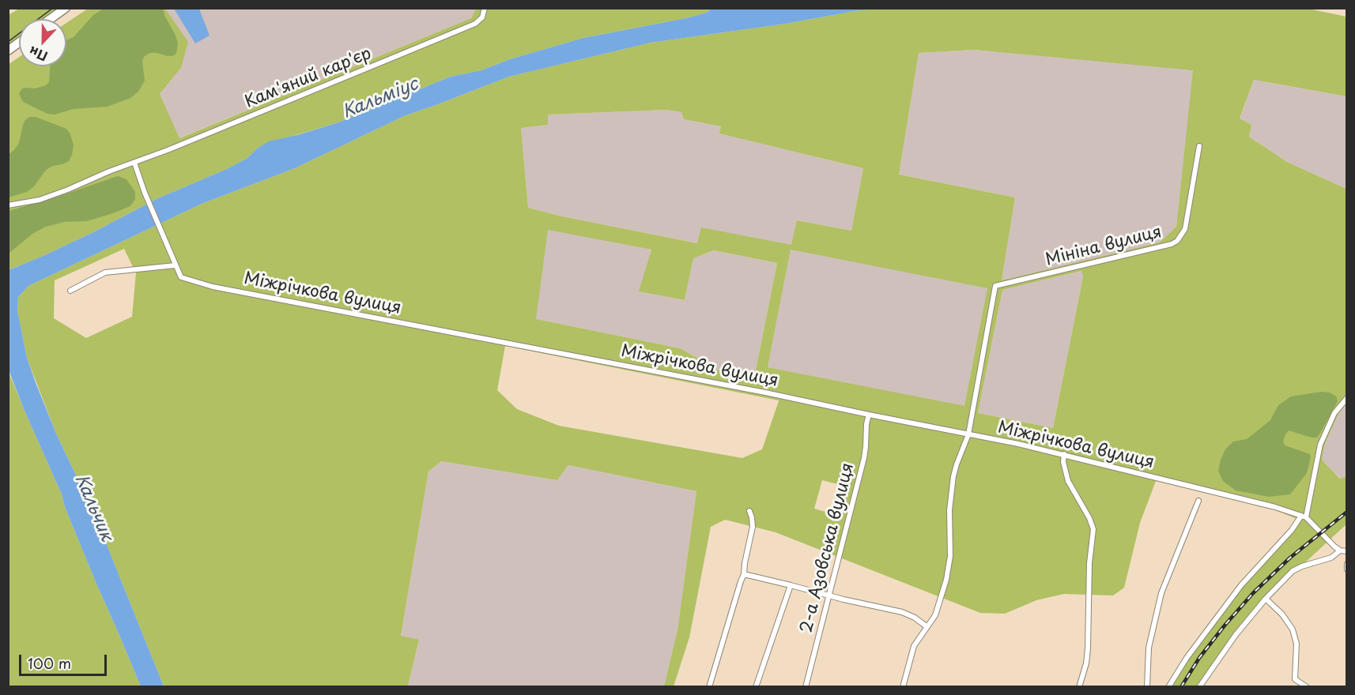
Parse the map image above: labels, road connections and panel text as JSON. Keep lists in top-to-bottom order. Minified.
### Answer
{"streets":{"street":["Кам'яний кар'єр","Мініна вулиця","Міжрічкова вулиця","2-а Азовська вулиця"]},"crossings":[["Мініна вулиця","Міжрічкова вулиця"],["Міжрічкова вулиця","2-а Азовська вулиця"]],"water":["Кальміус","Кальчик"],"scale_bar":"100 m","north":"bottom"}
